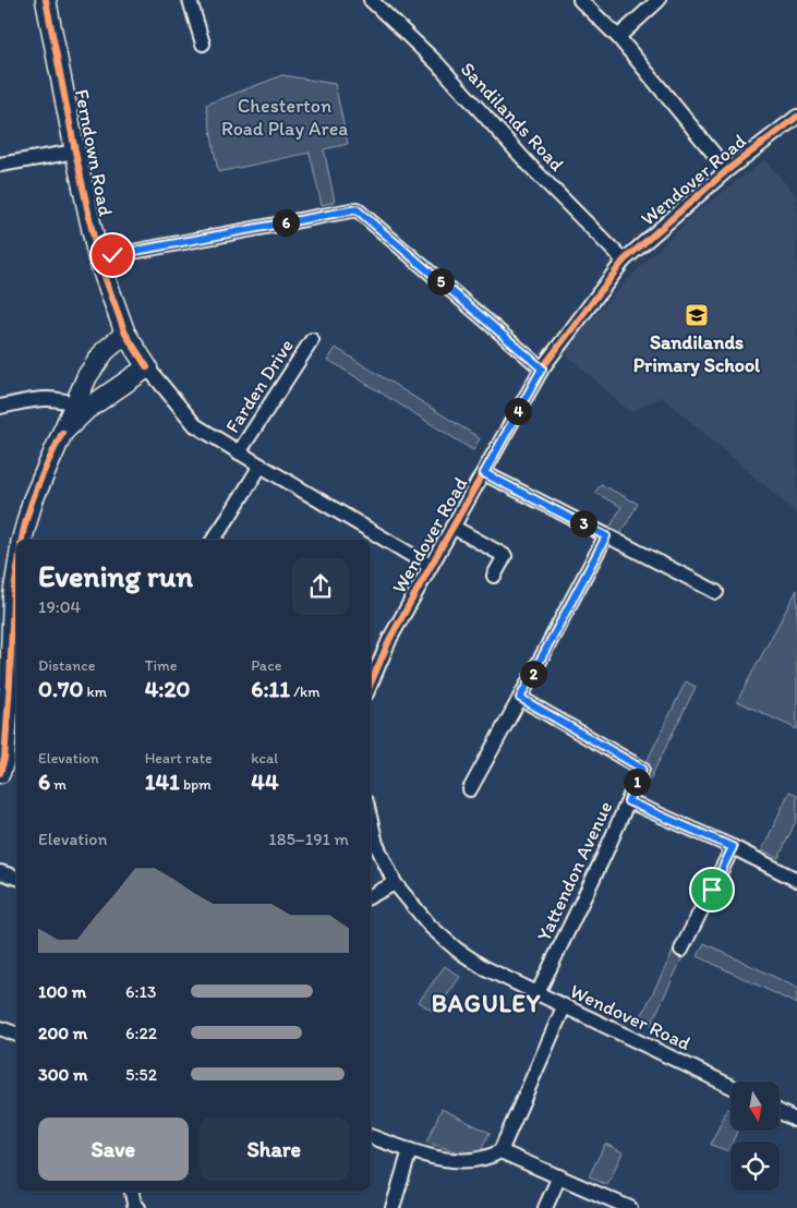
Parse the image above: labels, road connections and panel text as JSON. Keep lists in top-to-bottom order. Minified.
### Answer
{"streets":{"main road":["Ferndown Road"],"street":["Sandilands Road","Wendover Road","Farden Drive","Yattendon Avenue"]},"crossings":[["Sandilands Road","Wendover Road"],["Ferndown Road","Wendover Road"],["Ferndown Road","Farden Drive"],["Wendover Road","Yattendon Avenue"]],"districts":["BAGULEY"],"parks":["Chesterton Road Play Area"],"places":{"school or university":["Sandilands Primary School"]},"north":"bottom","page":{"pins":["6","5","4","3","2","1"],"heading":["Evening run","19:04"],"stats":[["Distance","0.70 km"],["Time","4:20"],["Pace","6:11 /km"],["Elevation","6 m"],["Heart rate","141 bpm"],["kcal","44"]],"chart":["Elevation","185–191 m"],"list":[{"name":"100 m","note":"6:13"},{"name":"200 m","note":"6:22"},{"name":"300 m","note":"5:52"}],"buttons":["Save","Share"]}}
